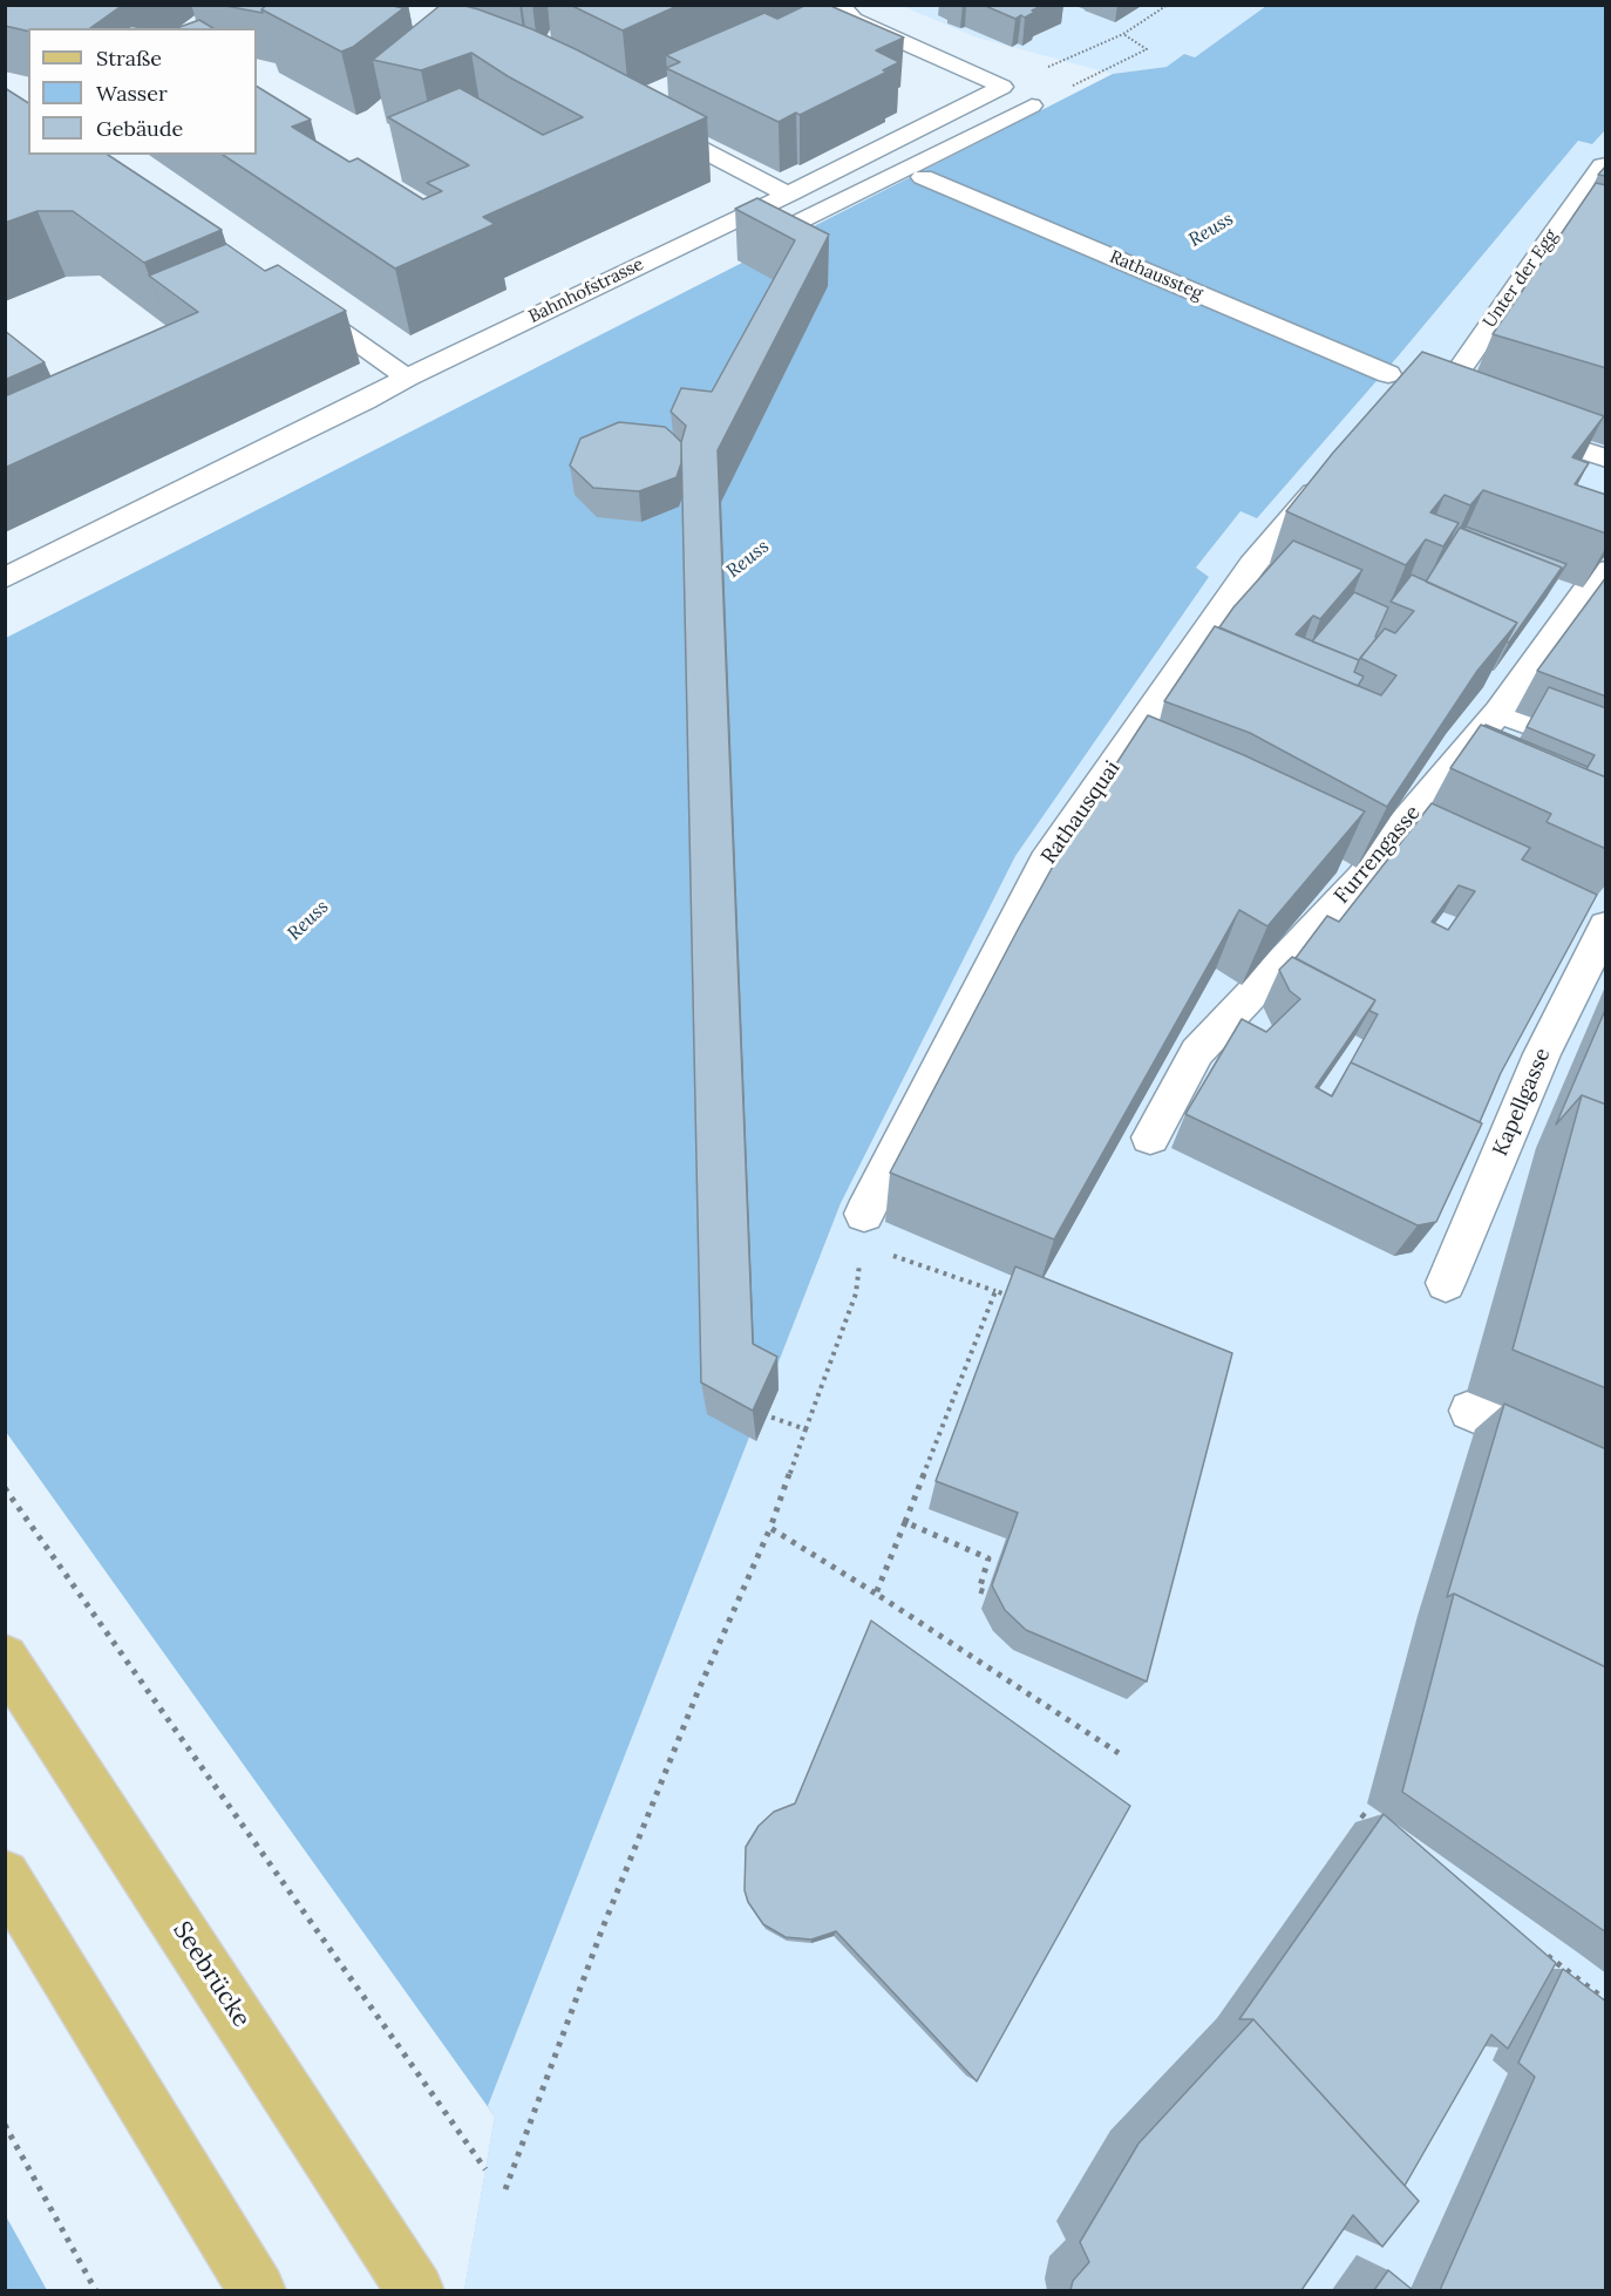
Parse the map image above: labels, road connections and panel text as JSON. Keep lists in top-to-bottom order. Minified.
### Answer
{"streets":{"main road":["Seebrücke"],"street":["Rathaussteg","Unter der Egg","Bahnhofstrasse","Rathausquai","Furrengasse","Kapellgasse"]},"crossings":[["Rathaussteg","Unter der Egg"]],"water":["Reuss"],"legend":["Straße","Wasser","Gebäude"]}
